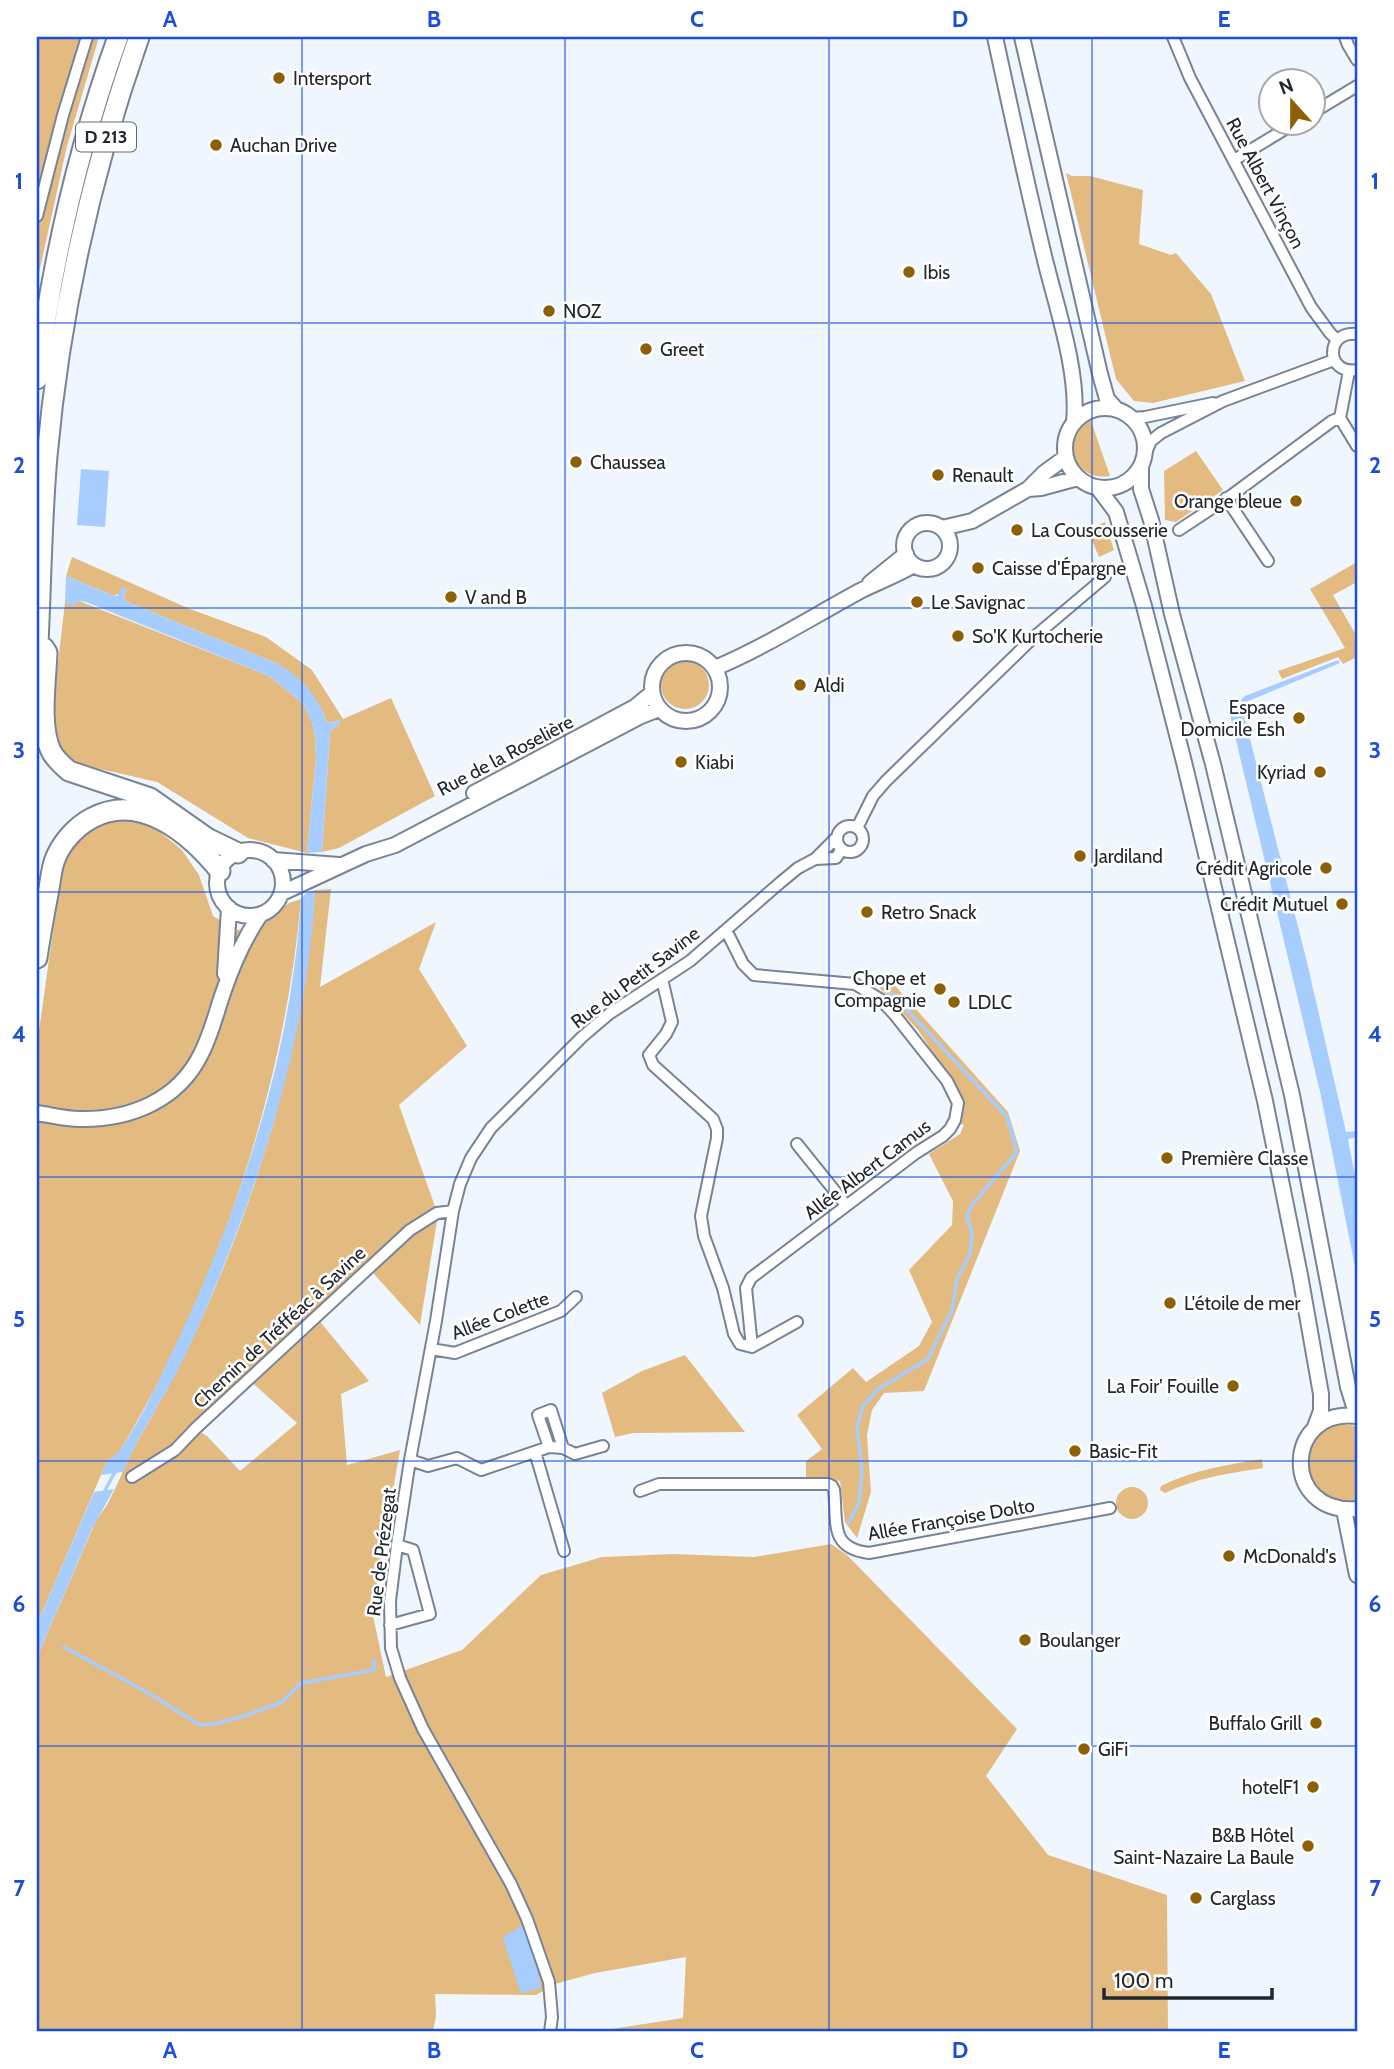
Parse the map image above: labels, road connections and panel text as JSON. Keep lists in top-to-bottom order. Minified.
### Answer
{"streets":{"highway":["D 213"],"main road":["Rue de la Roselière"],"street":["Rue Albert Vinçon","Rue du Petit Savine","Allée Albert Camus","Allée Colette","Chemin de Tréfféac à Savine","Allée Françoise Dolto","Rue de Prézegat"]},"crossings":[["Rue du Petit Savine","Allée Albert Camus"],["Rue du Petit Savine","Chemin de Tréfféac à Savine"],["Rue du Petit Savine","Rue de Prézegat"],["Allée Colette","Rue de Prézegat"],["Chemin de Tréfféac à Savine","Rue de Prézegat"]],"places":["Intersport","Auchan Drive","Ibis","NOZ","Greet","Chaussea","Renault","Orange bleue","La Couscousserie","Caisse d'Épargne","V and B","Le Savignac","So'K Kurtocherie","Aldi","Espace Domicile Esh","Kiabi","Kyriad","Jardiland","Crédit Agricole","Crédit Mutuel","Retro Snack","Chope et Compagnie","LDLC","Première Classe","L'étoile de mer","La Foir' Fouille","Basic-Fit","McDonald's","Boulanger","Buffalo Grill","GiFi","hotelF1","B&B Hôtel Saint-Nazaire La Baule","Carglass"],"scale_bar":"100 m","north":"top","grid":{"columns":["A","B","C","D","E"],"rows":["1","2","3","4","5","6","7"]}}
